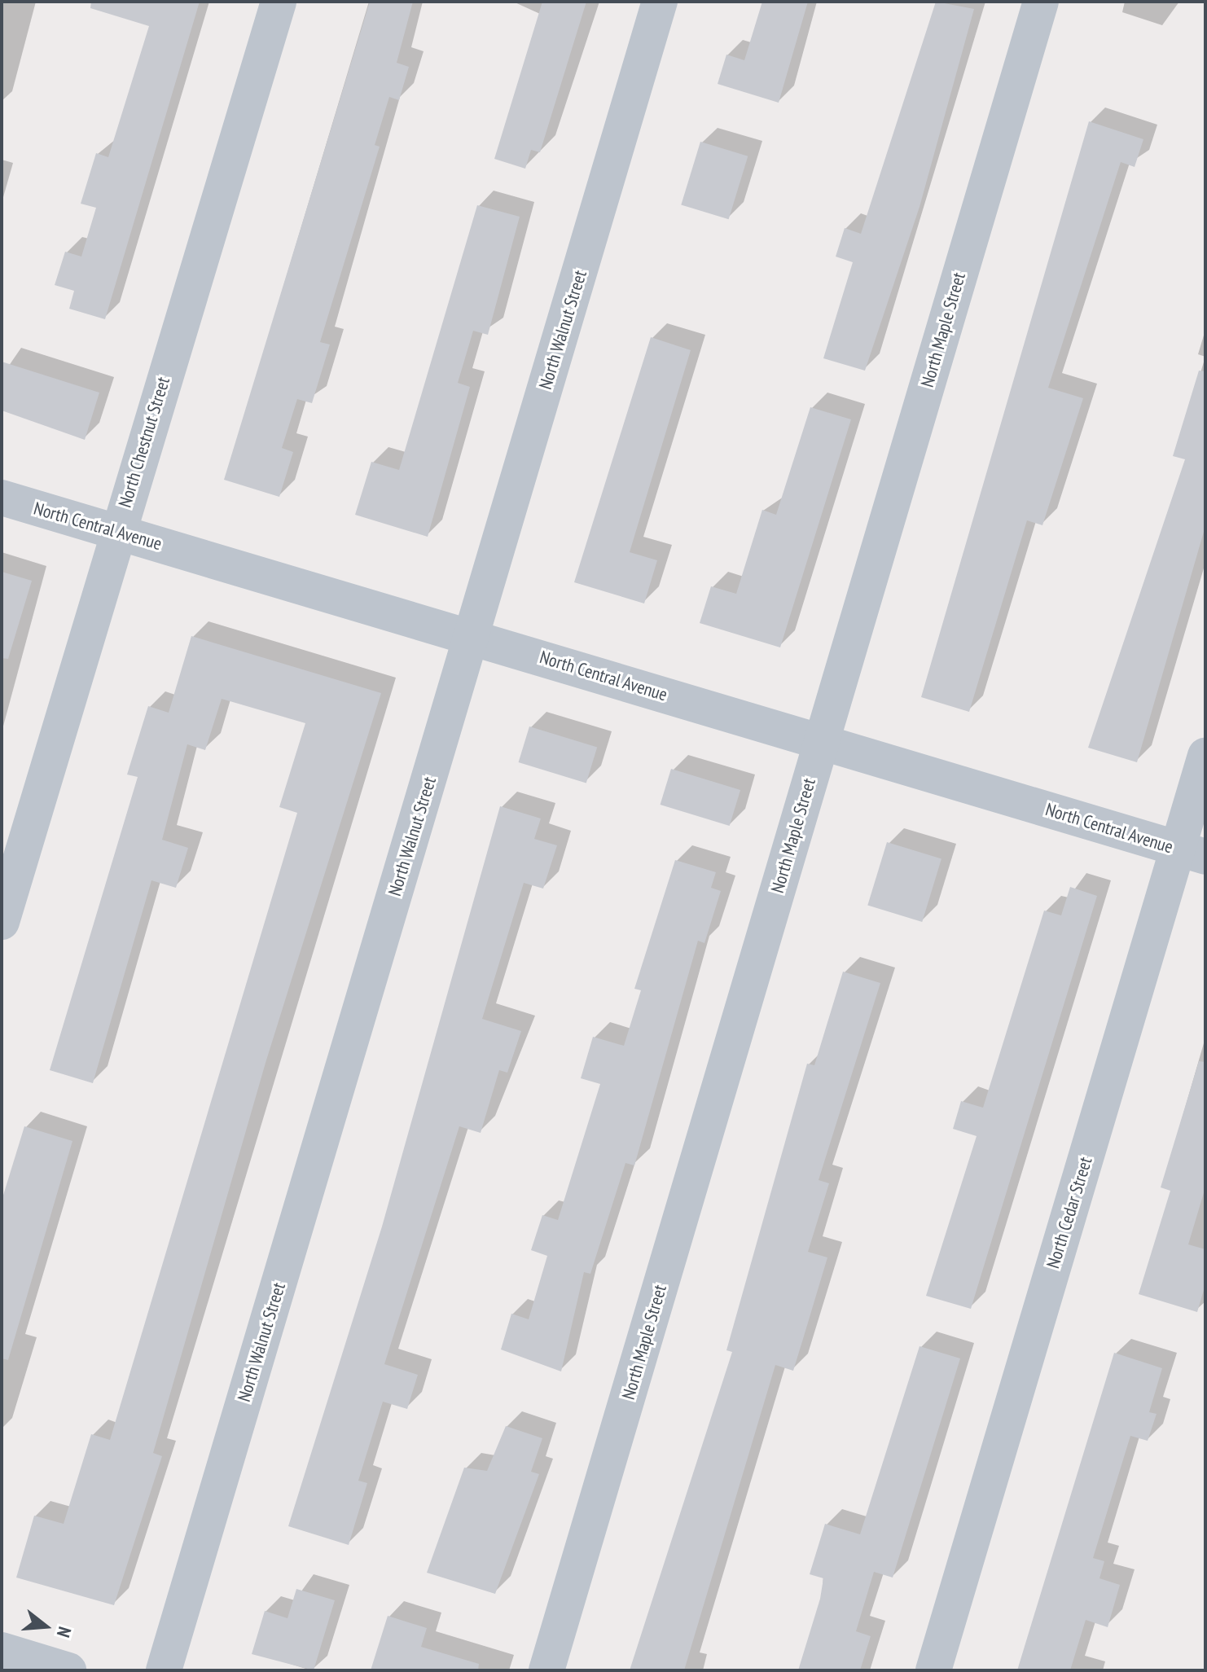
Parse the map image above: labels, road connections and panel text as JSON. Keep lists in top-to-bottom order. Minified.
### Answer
{"streets":{"street":["North Walnut Street","North Maple Street","North Chestnut Street","North Central Avenue","North Cedar Street"]},"crossings":[["North Walnut Street","North Central Avenue"],["North Maple Street","North Central Avenue"],["North Chestnut Street","North Central Avenue"],["North Central Avenue","North Cedar Street"]],"north":"right"}
